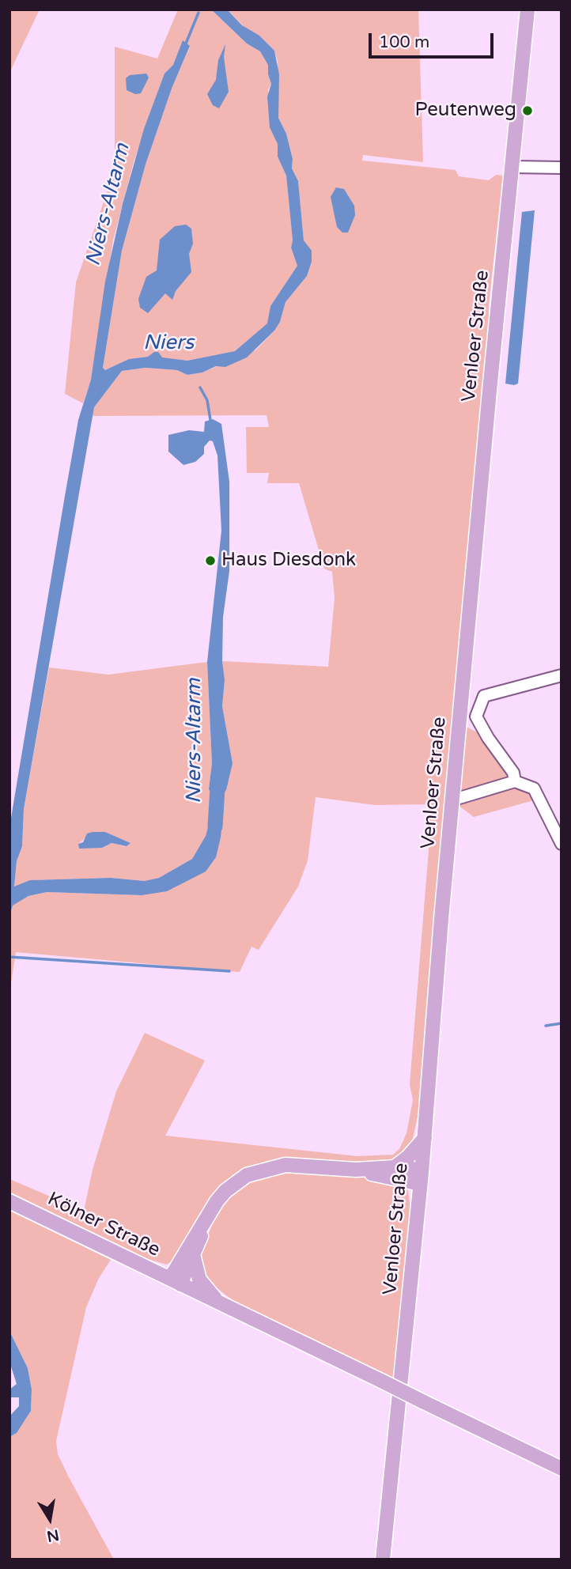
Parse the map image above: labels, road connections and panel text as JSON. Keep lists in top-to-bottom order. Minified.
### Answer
{"streets":{"main road":["Venloer Straße","Kölner Straße"]},"water":["Niers-Altarm","Niers"],"places":["Peutenweg","Haus Diesdonk"],"scale_bar":"100 m","north":"bottom"}
